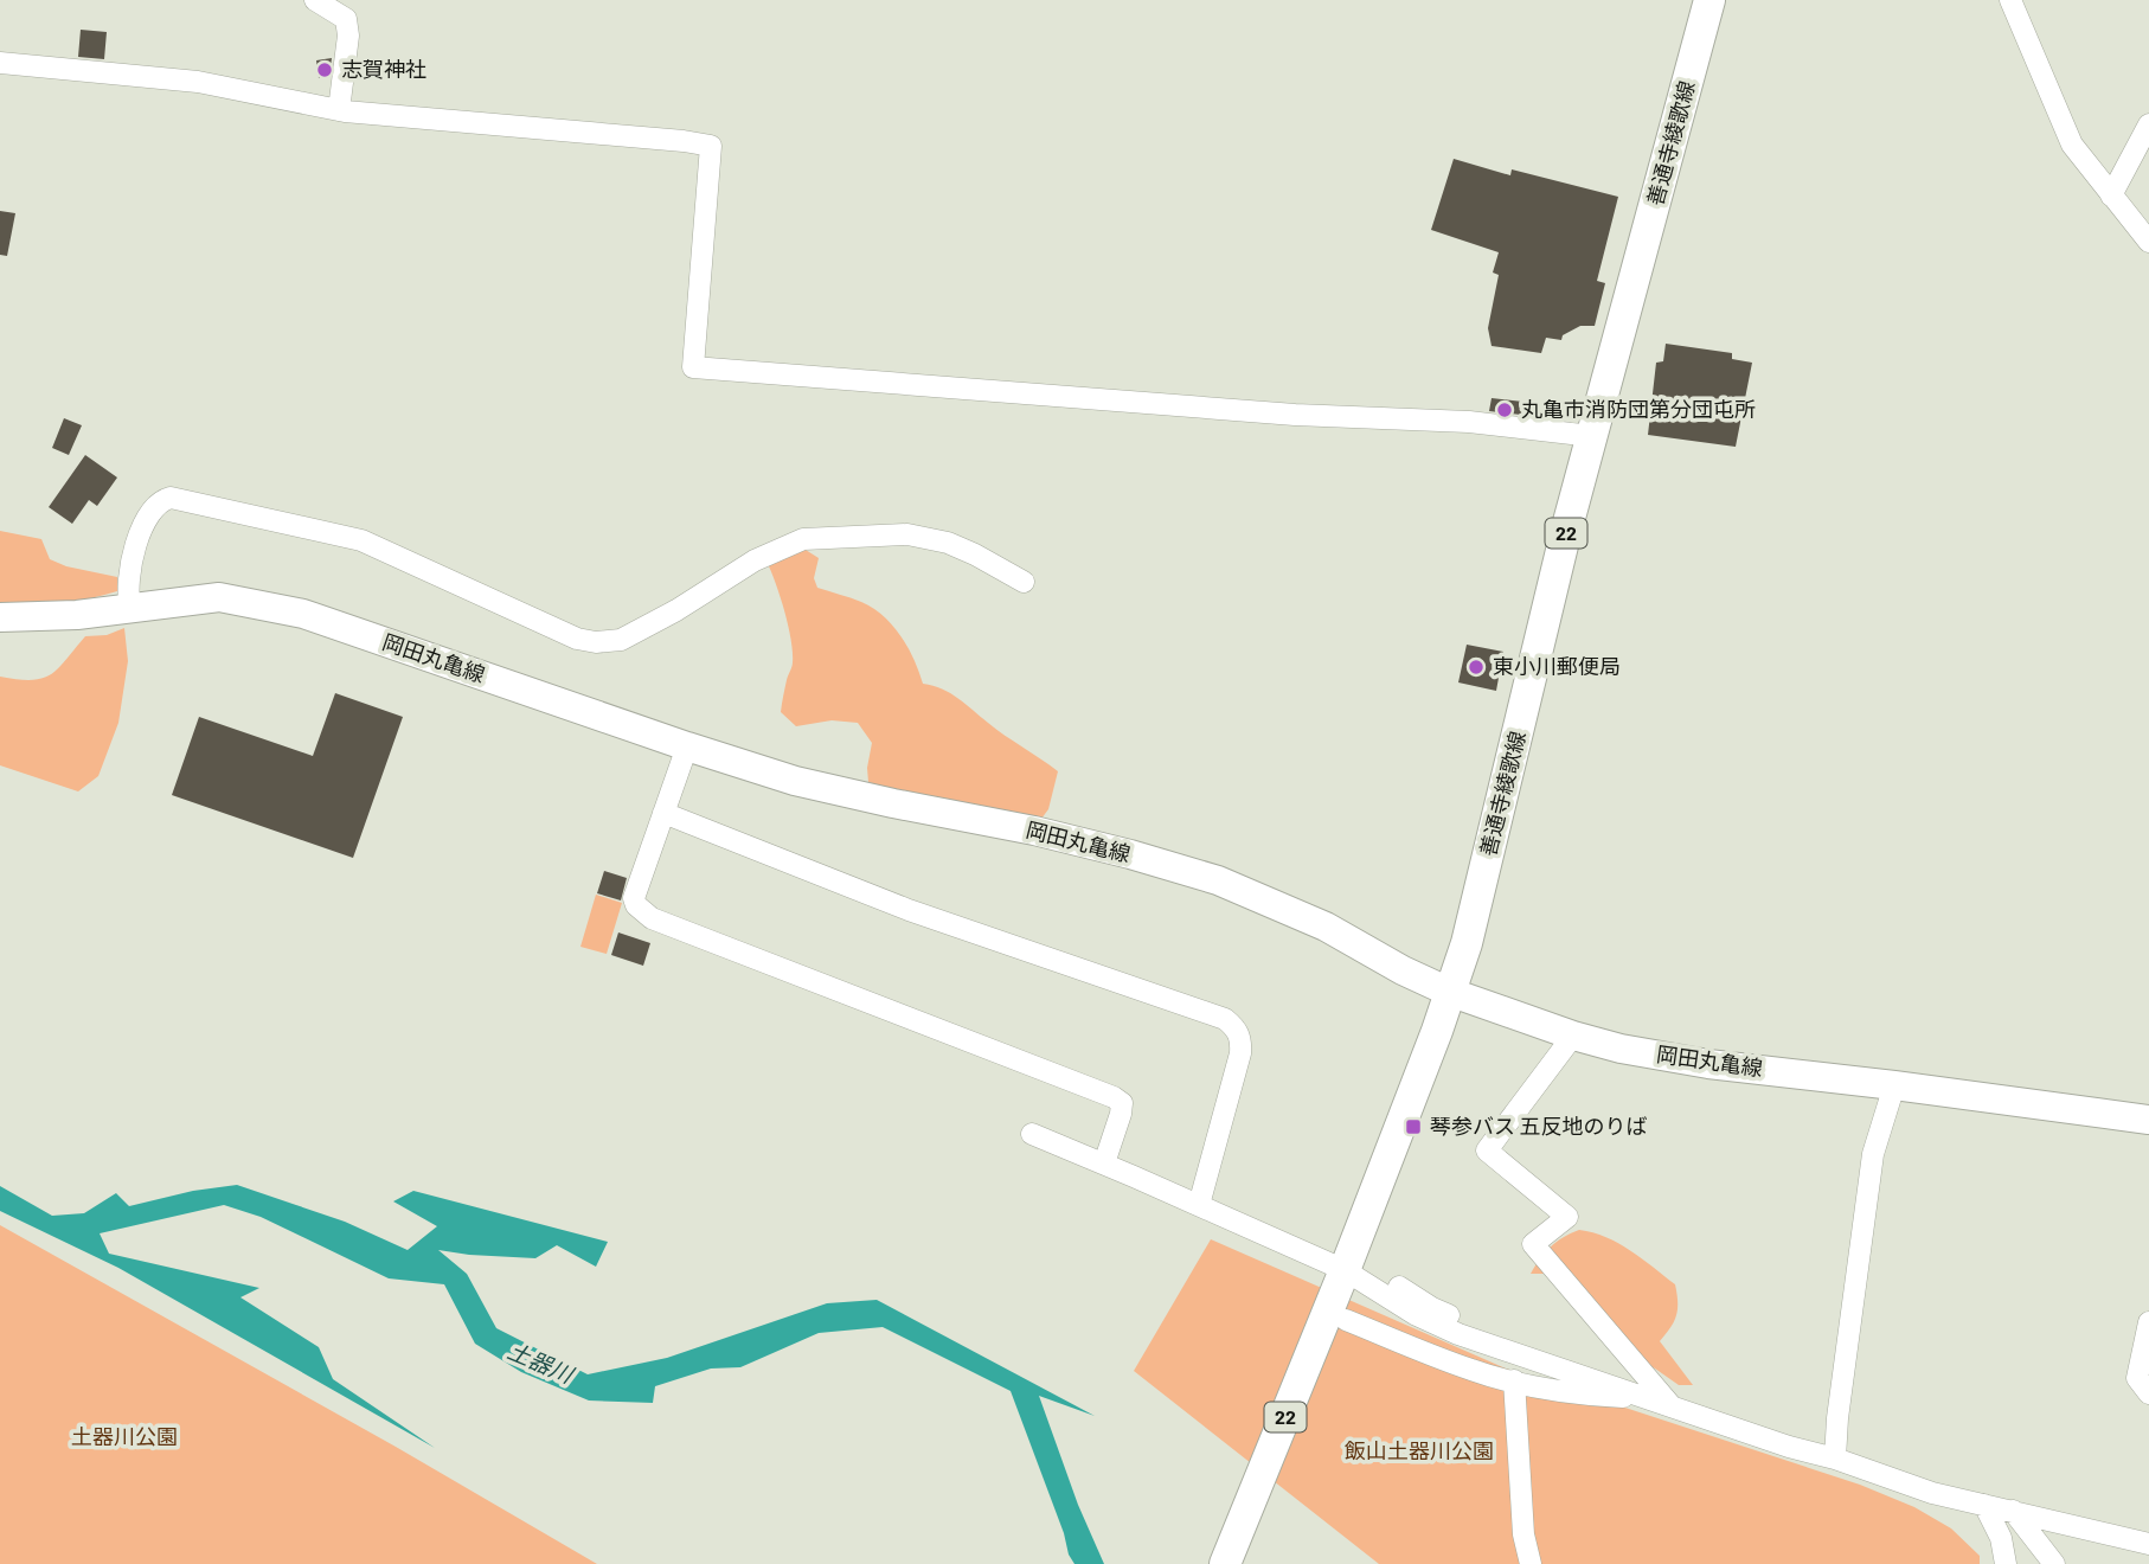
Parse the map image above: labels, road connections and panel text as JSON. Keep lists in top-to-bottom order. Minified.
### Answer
{"streets":{"main road":["善通寺綾歌線","22","岡田丸亀線"]},"crossings":[["善通寺綾歌線","岡田丸亀線"]],"water":["土器川"],"parks":["土器川公園","飯山土器川公園"],"places":{"other":["志賀神社","丸亀市消防団第分団屯所","東小川郵便局"],"transit":["琴参バス 五反地のりば"]}}
